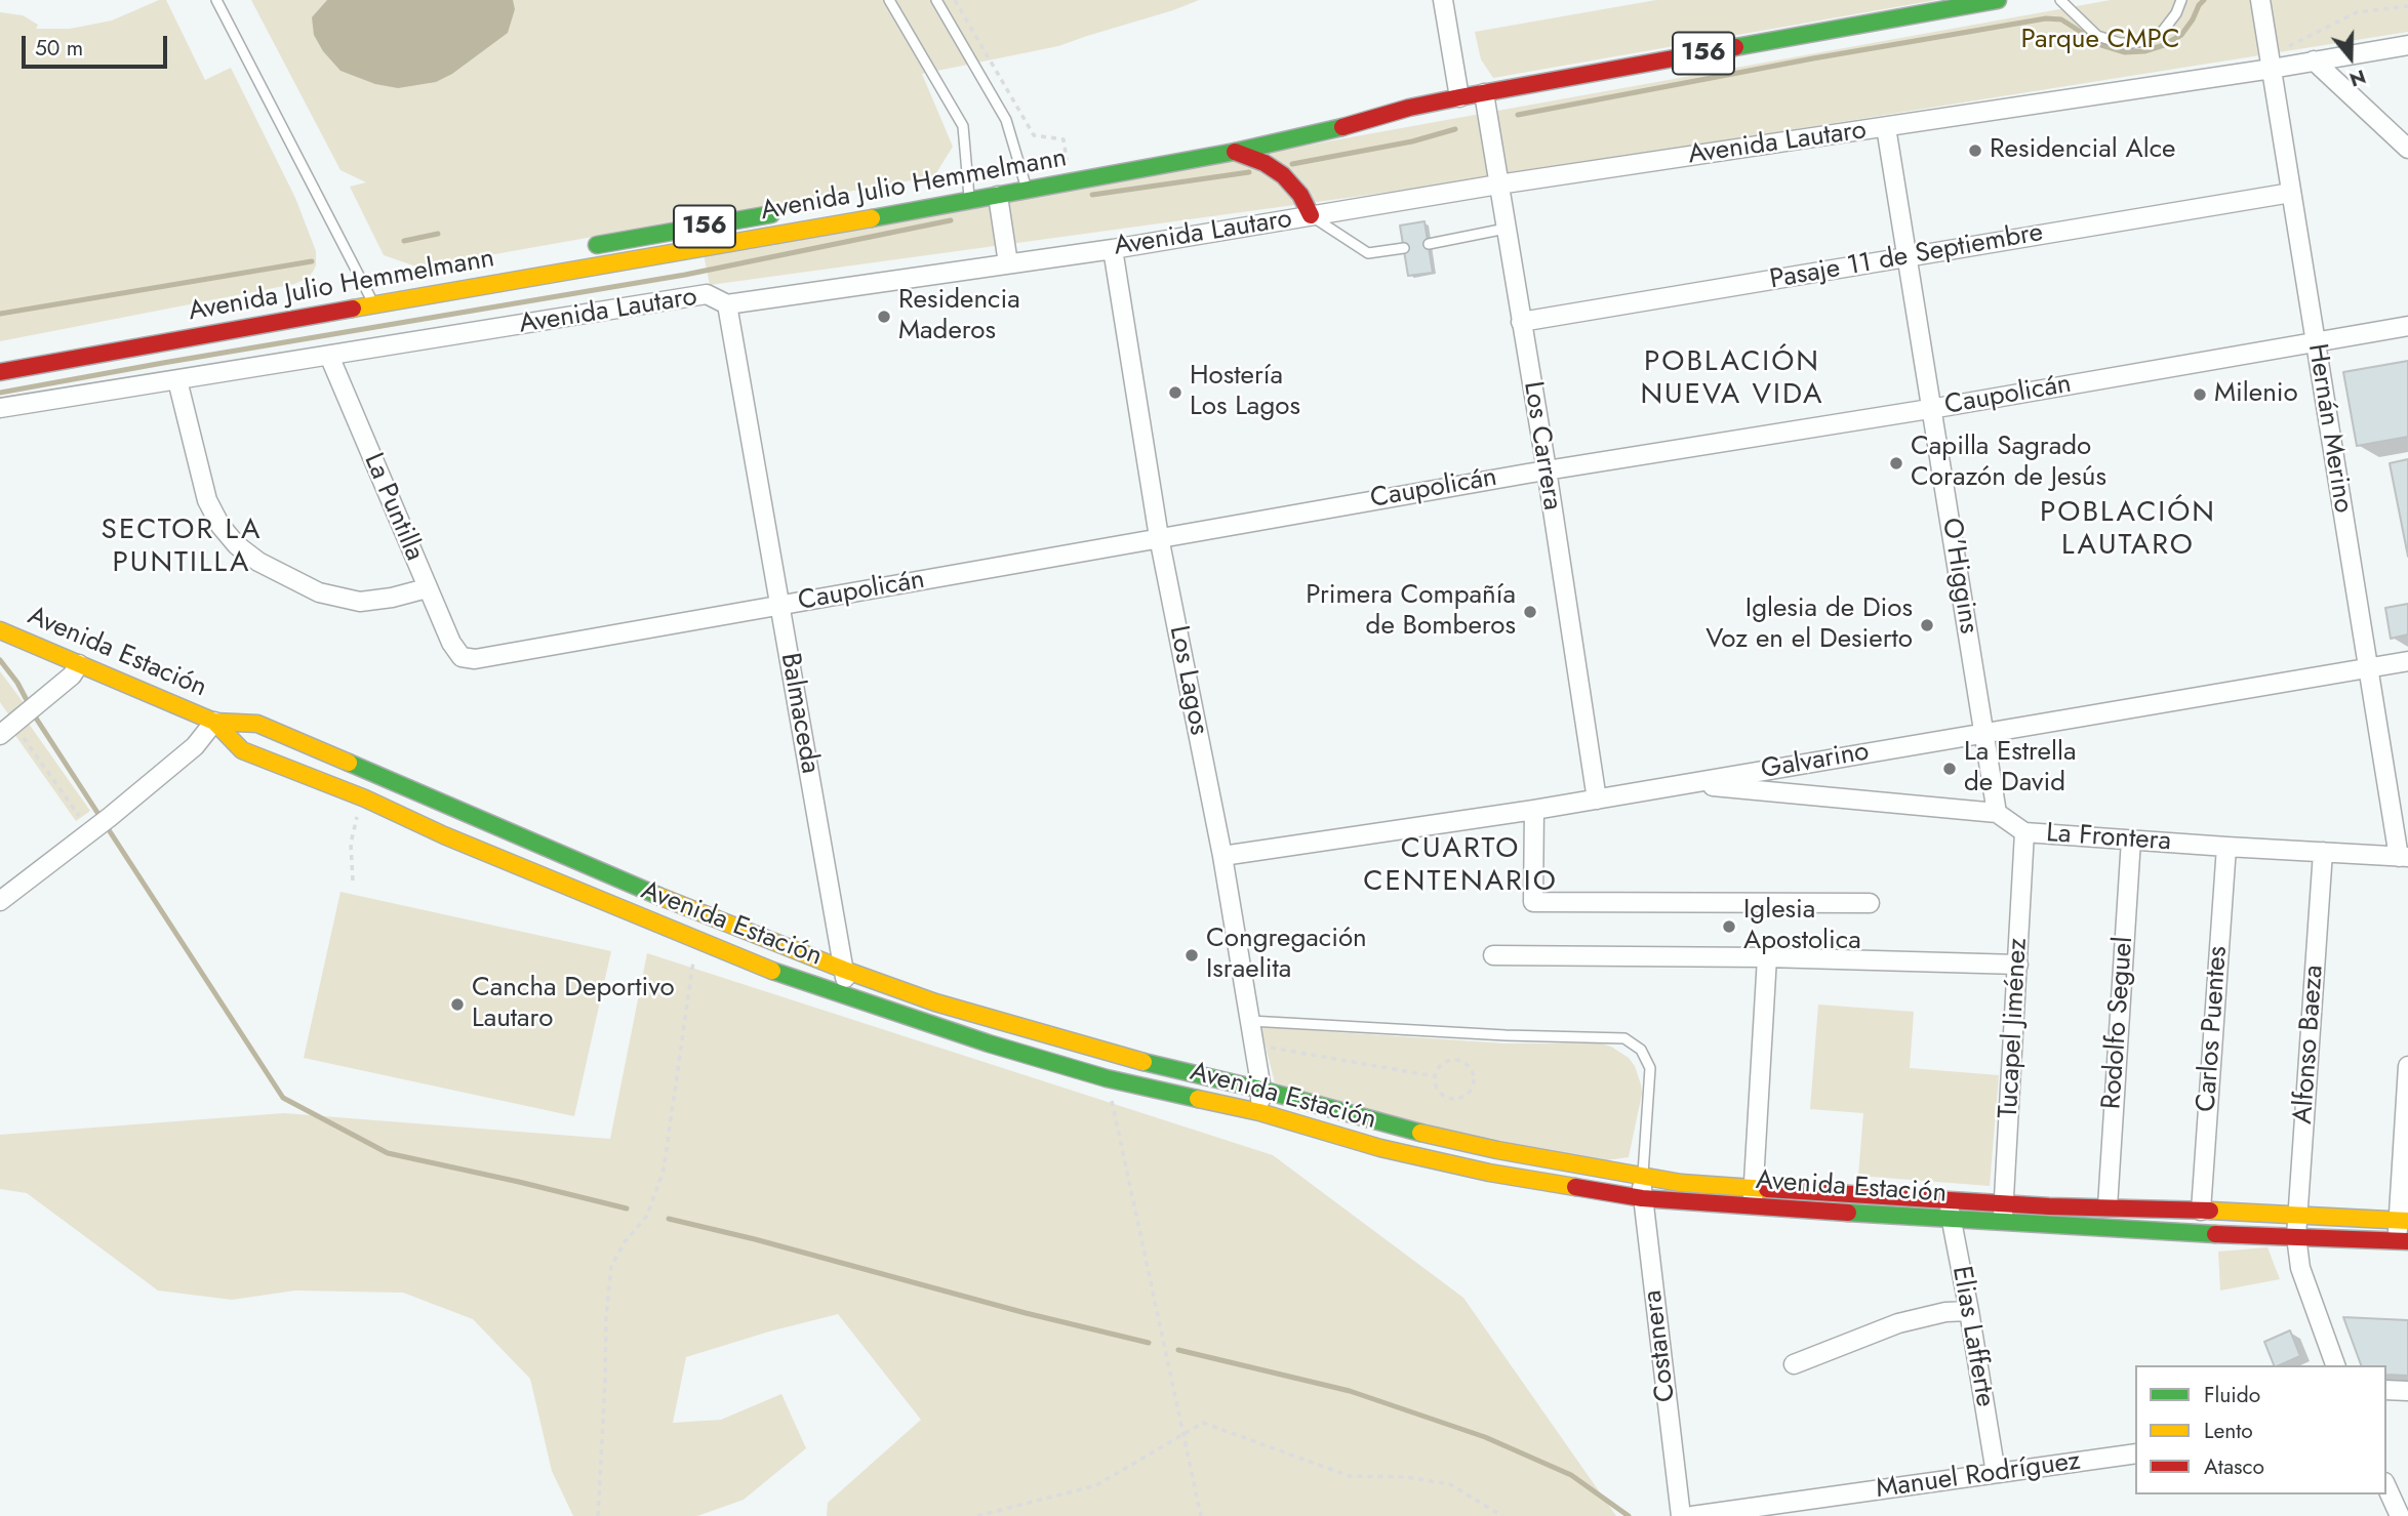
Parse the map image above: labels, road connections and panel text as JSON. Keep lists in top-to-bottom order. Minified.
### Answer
{"streets":{"main road":["156","Avenida Julio Hemmelmann","Avenida Estación"],"street":["Avenida Lautaro","Pasaje 11 de Septiembre","Caupolicán","Hernán Merino","Los Carrera","La Puntilla","O'Higgins","Los Lagos","Balmaceda","Galvarino","La Frontera","Rodolfo Seguel","Tucapel Jiménez","Carlos Puentes","Alfonso Baeza","Elias Lafferte","Costanera","Manuel Rodríguez"]},"crossings":[["Avenida Lautaro","Hernán Merino"],["Avenida Lautaro","Los Carrera"],["Avenida Lautaro","La Puntilla"],["Avenida Lautaro","O'Higgins"],["Avenida Lautaro","Los Lagos"],["Avenida Lautaro","Balmaceda"],["Avenida Julio Hemmelmann","Los Carrera"],["Pasaje 11 de Septiembre","Hernán Merino"],["Pasaje 11 de Septiembre","Los Carrera"],["Pasaje 11 de Septiembre","O'Higgins"],["Caupolicán","Hernán Merino"],["Caupolicán","Los Carrera"],["Caupolicán","La Puntilla"],["Caupolicán","O'Higgins"],["Caupolicán","Los Lagos"],["Caupolicán","Balmaceda"],["Hernán Merino","Galvarino"],["Hernán Merino","La Frontera"],["Los Carrera","Galvarino"],["O'Higgins","Galvarino"],["O'Higgins","La Frontera"],["Avenida Estación","Los Lagos"],["Avenida Estación","Balmaceda"],["Avenida Estación","Rodolfo Seguel"],["Avenida Estación","Tucapel Jiménez"],["Avenida Estación","Carlos Puentes"],["Avenida Estación","Alfonso Baeza"],["Avenida Estación","Elias Lafferte"],["Avenida Estación","Costanera"],["Los Lagos","Galvarino"],["Galvarino","La Frontera"],["La Frontera","Rodolfo Seguel"],["La Frontera","Tucapel Jiménez"],["La Frontera","Carlos Puentes"],["La Frontera","Alfonso Baeza"],["Elias Lafferte","Manuel Rodríguez"]],"districts":["POBLACIÓN NUEVA VIDA","POBLACIÓN LAUTARO","SECTOR LA PUNTILLA","CUARTO CENTENARIO"],"parks":["Parque CMPC"],"places":["Residencial Alce","Residencia Maderos","Hostería Los Lagos","Milenio","Capilla Sagrado Corazón de Jesús","Primera Compañía de Bomberos","Iglesia de Dios Voz en el Desierto","La Estrella de David","Iglesia Apostolica","Congregación Israelita","Cancha Deportivo Lautaro"],"legend":["Fluido","Lento","Atasco"],"scale_bar":"50 m","north":"bottom"}
